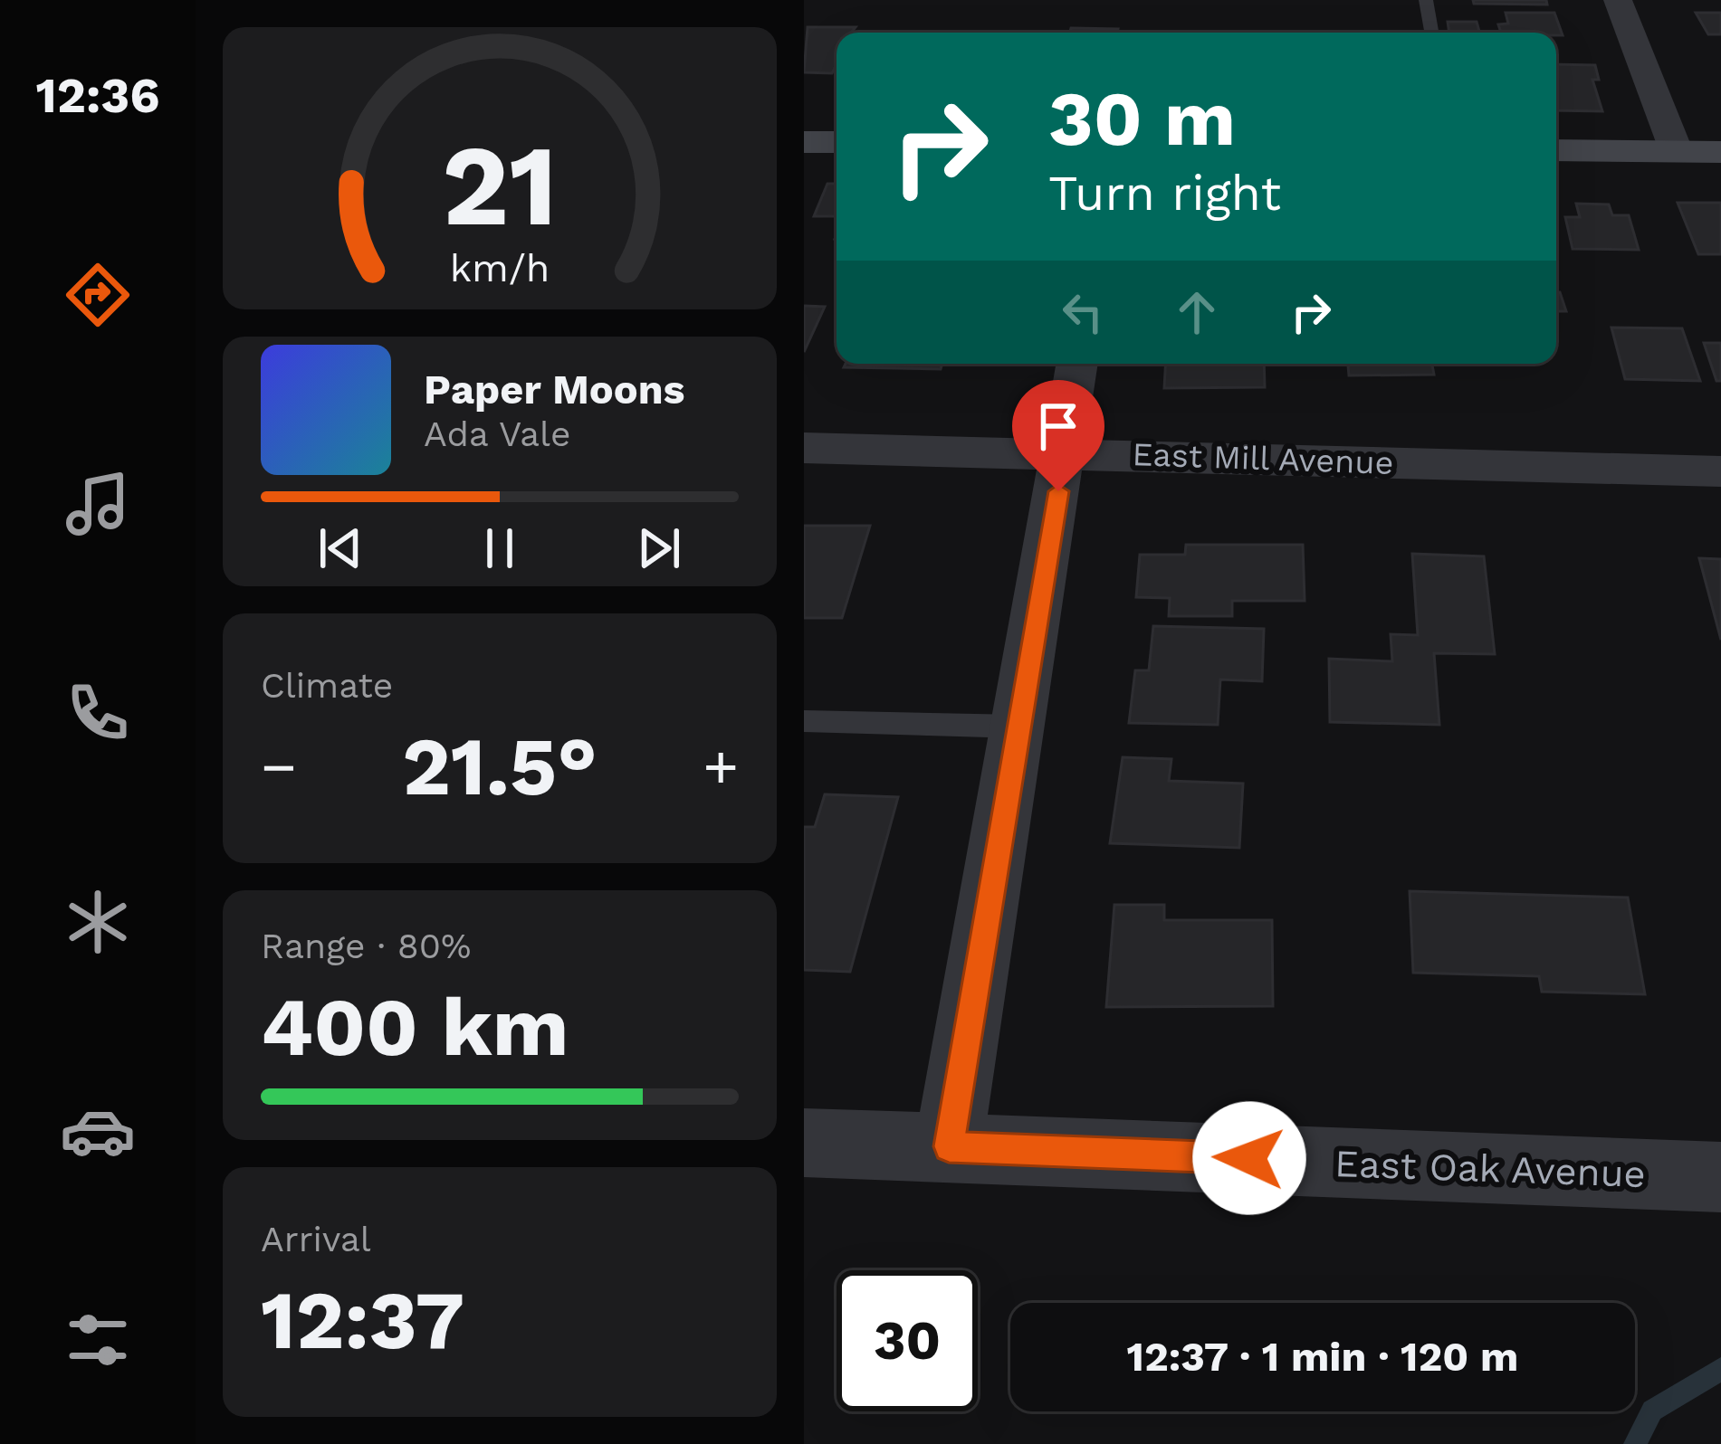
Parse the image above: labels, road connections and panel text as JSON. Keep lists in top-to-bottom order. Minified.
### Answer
{"streets":{"street":["East Mill Avenue","East Oak Avenue"]},"page":{"tabs":"12:36","turn":["30 m","Turn right"],"song":["Paper Moons","Ada Vale"],"tile":["Climate",["Range · 80%","400 km"],["Arrival","12:37"]],"heat":["−","21.5°","+"],"limit":"30","trip":"12:37 · 1 min · 120 m","gauge":["21","km/h"]}}
